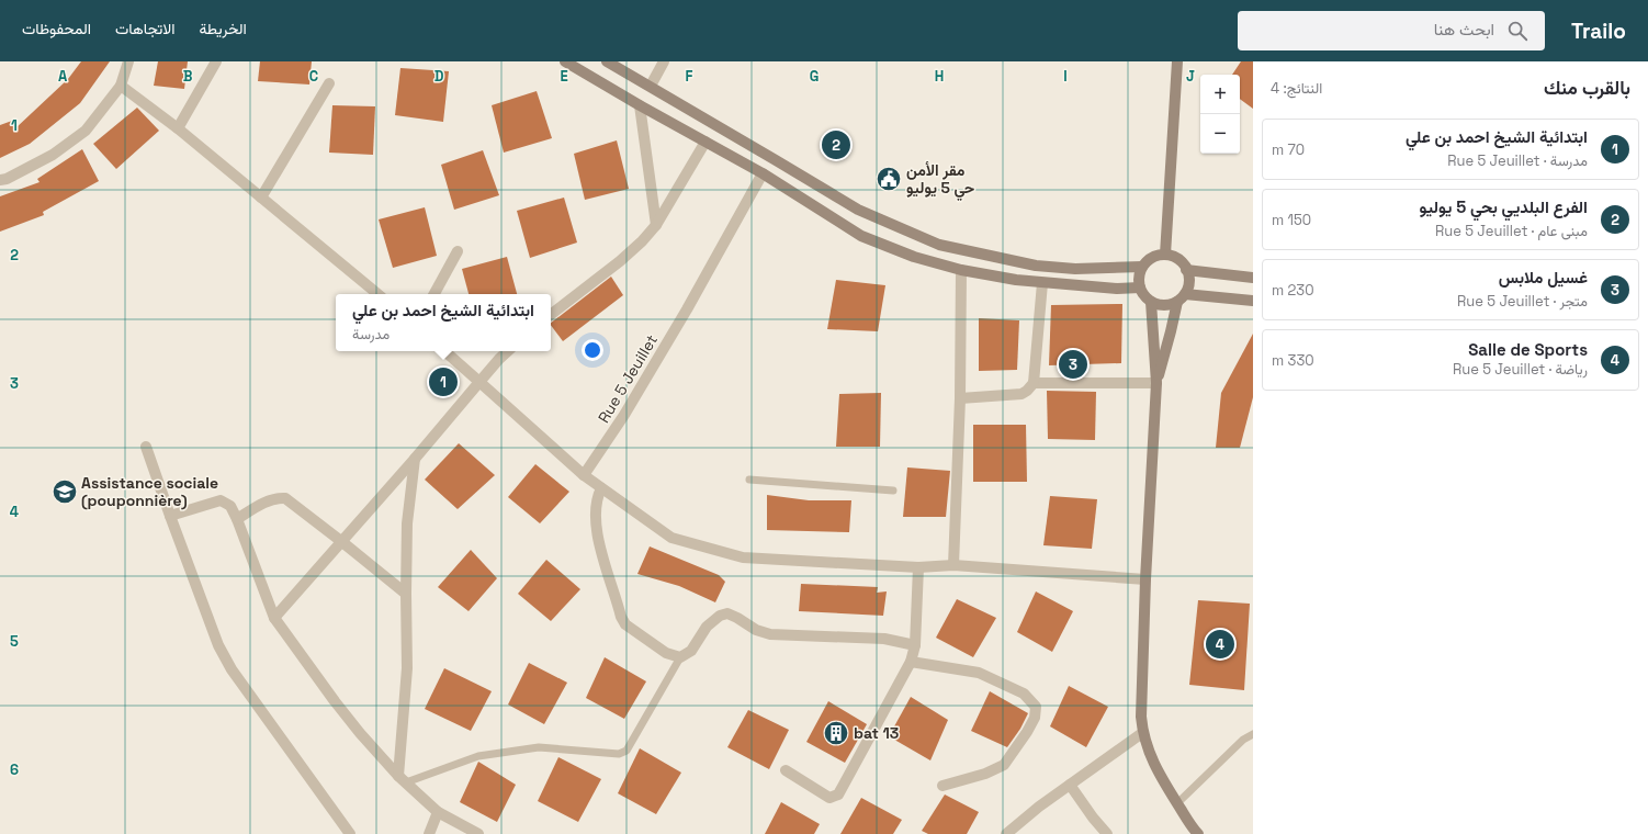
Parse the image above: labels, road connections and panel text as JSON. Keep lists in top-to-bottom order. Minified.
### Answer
{"streets":{"street":["Rue 5 Jeuillet"]},"places":{"public building":["مقر الأمن حي 5 يوليو"],"school or university":["Assistance sociale (pouponnière)"],"building":["bat 13"]},"page":{"header":"Trailo","search":"ابحث هنا","nav":["الخريطة","الاتجاهات","المحفوظات"],"heading":["بالقرب منك","النتائج: 4"],"map_buttons":["+","−"],"list":[{"mark":"1","name":"ابتدائية الشيخ احمد بن علي","note":"مدرسة · Rue 5 Jeuillet","value":"70 m"},{"mark":"2","name":"الفرع البلديي بحي 5 يوليو","note":"مبنى عام · Rue 5 Jeuillet","value":"150 m"},{"mark":"3","name":"غسيل ملابس","note":"متجر · Rue 5 Jeuillet","value":"230 m"},{"mark":"4","name":"Salle de Sports","note":"رياضة · Rue 5 Jeuillet","value":"330 m"}],"pins":["2","3","1","4"],"popup":["ابتدائية الشيخ احمد بن علي","مدرسة"]},"grid":{"columns":["A","B","C","D","E","F","G","H","I","J"],"rows":["1","2","3","4","5","6"]}}
